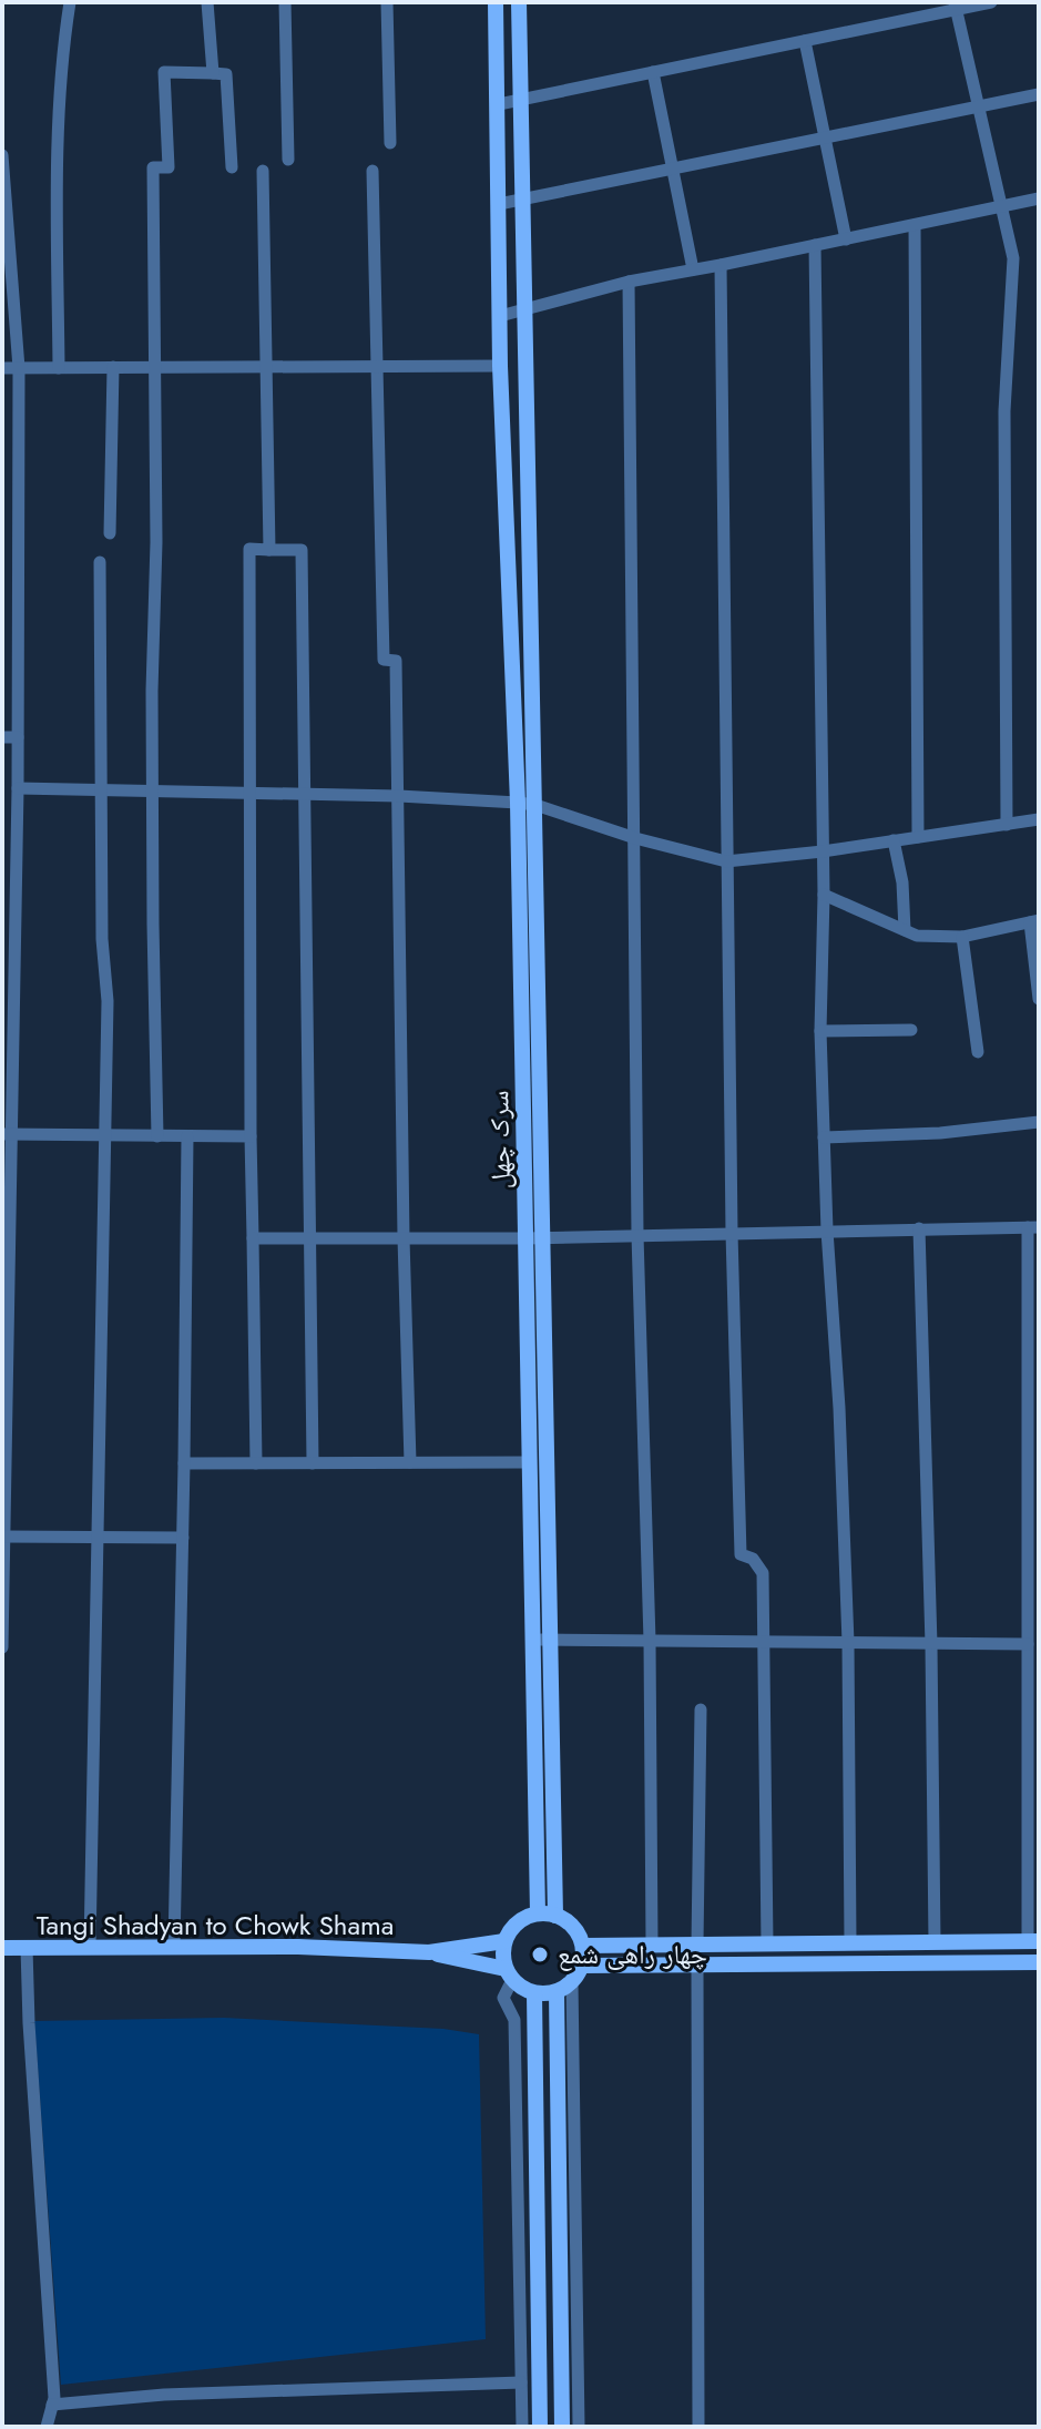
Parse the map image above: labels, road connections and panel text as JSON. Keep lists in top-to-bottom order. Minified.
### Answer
{"streets":{"main road":["سرک چهل","Tangi Shadyan to Chowk Shama"]},"places":["چهار راهی شمع"]}
